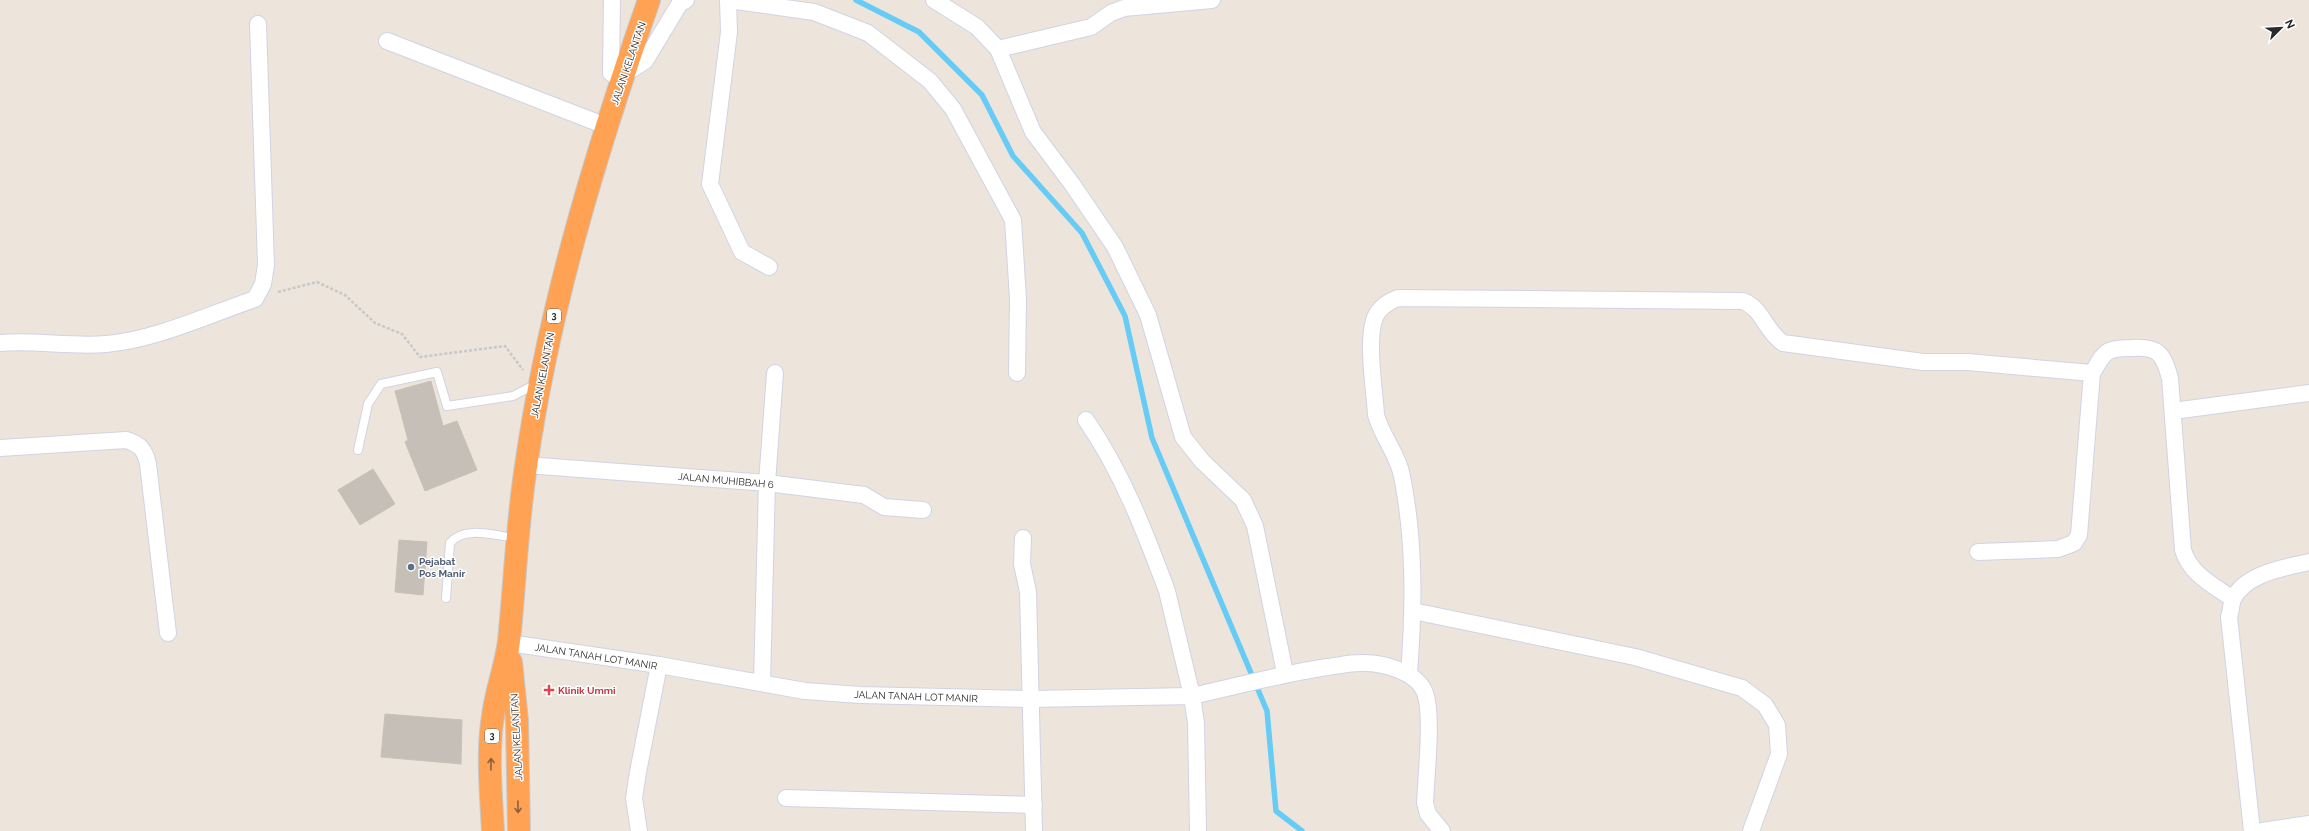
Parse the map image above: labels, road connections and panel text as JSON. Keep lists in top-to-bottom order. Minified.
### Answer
{"streets":{"highway":["JALAN KELANTAN","3"],"street":["JALAN MUHIBBAH 6","JALAN TANAH LOT MANIR"]},"crossings":[["JALAN KELANTAN","JALAN MUHIBBAH 6"],["JALAN KELANTAN","JALAN TANAH LOT MANIR"]],"places":{"other":["Pejabat Pos Manir"],"health":["Klinik Ummi"]},"north":"top right"}
